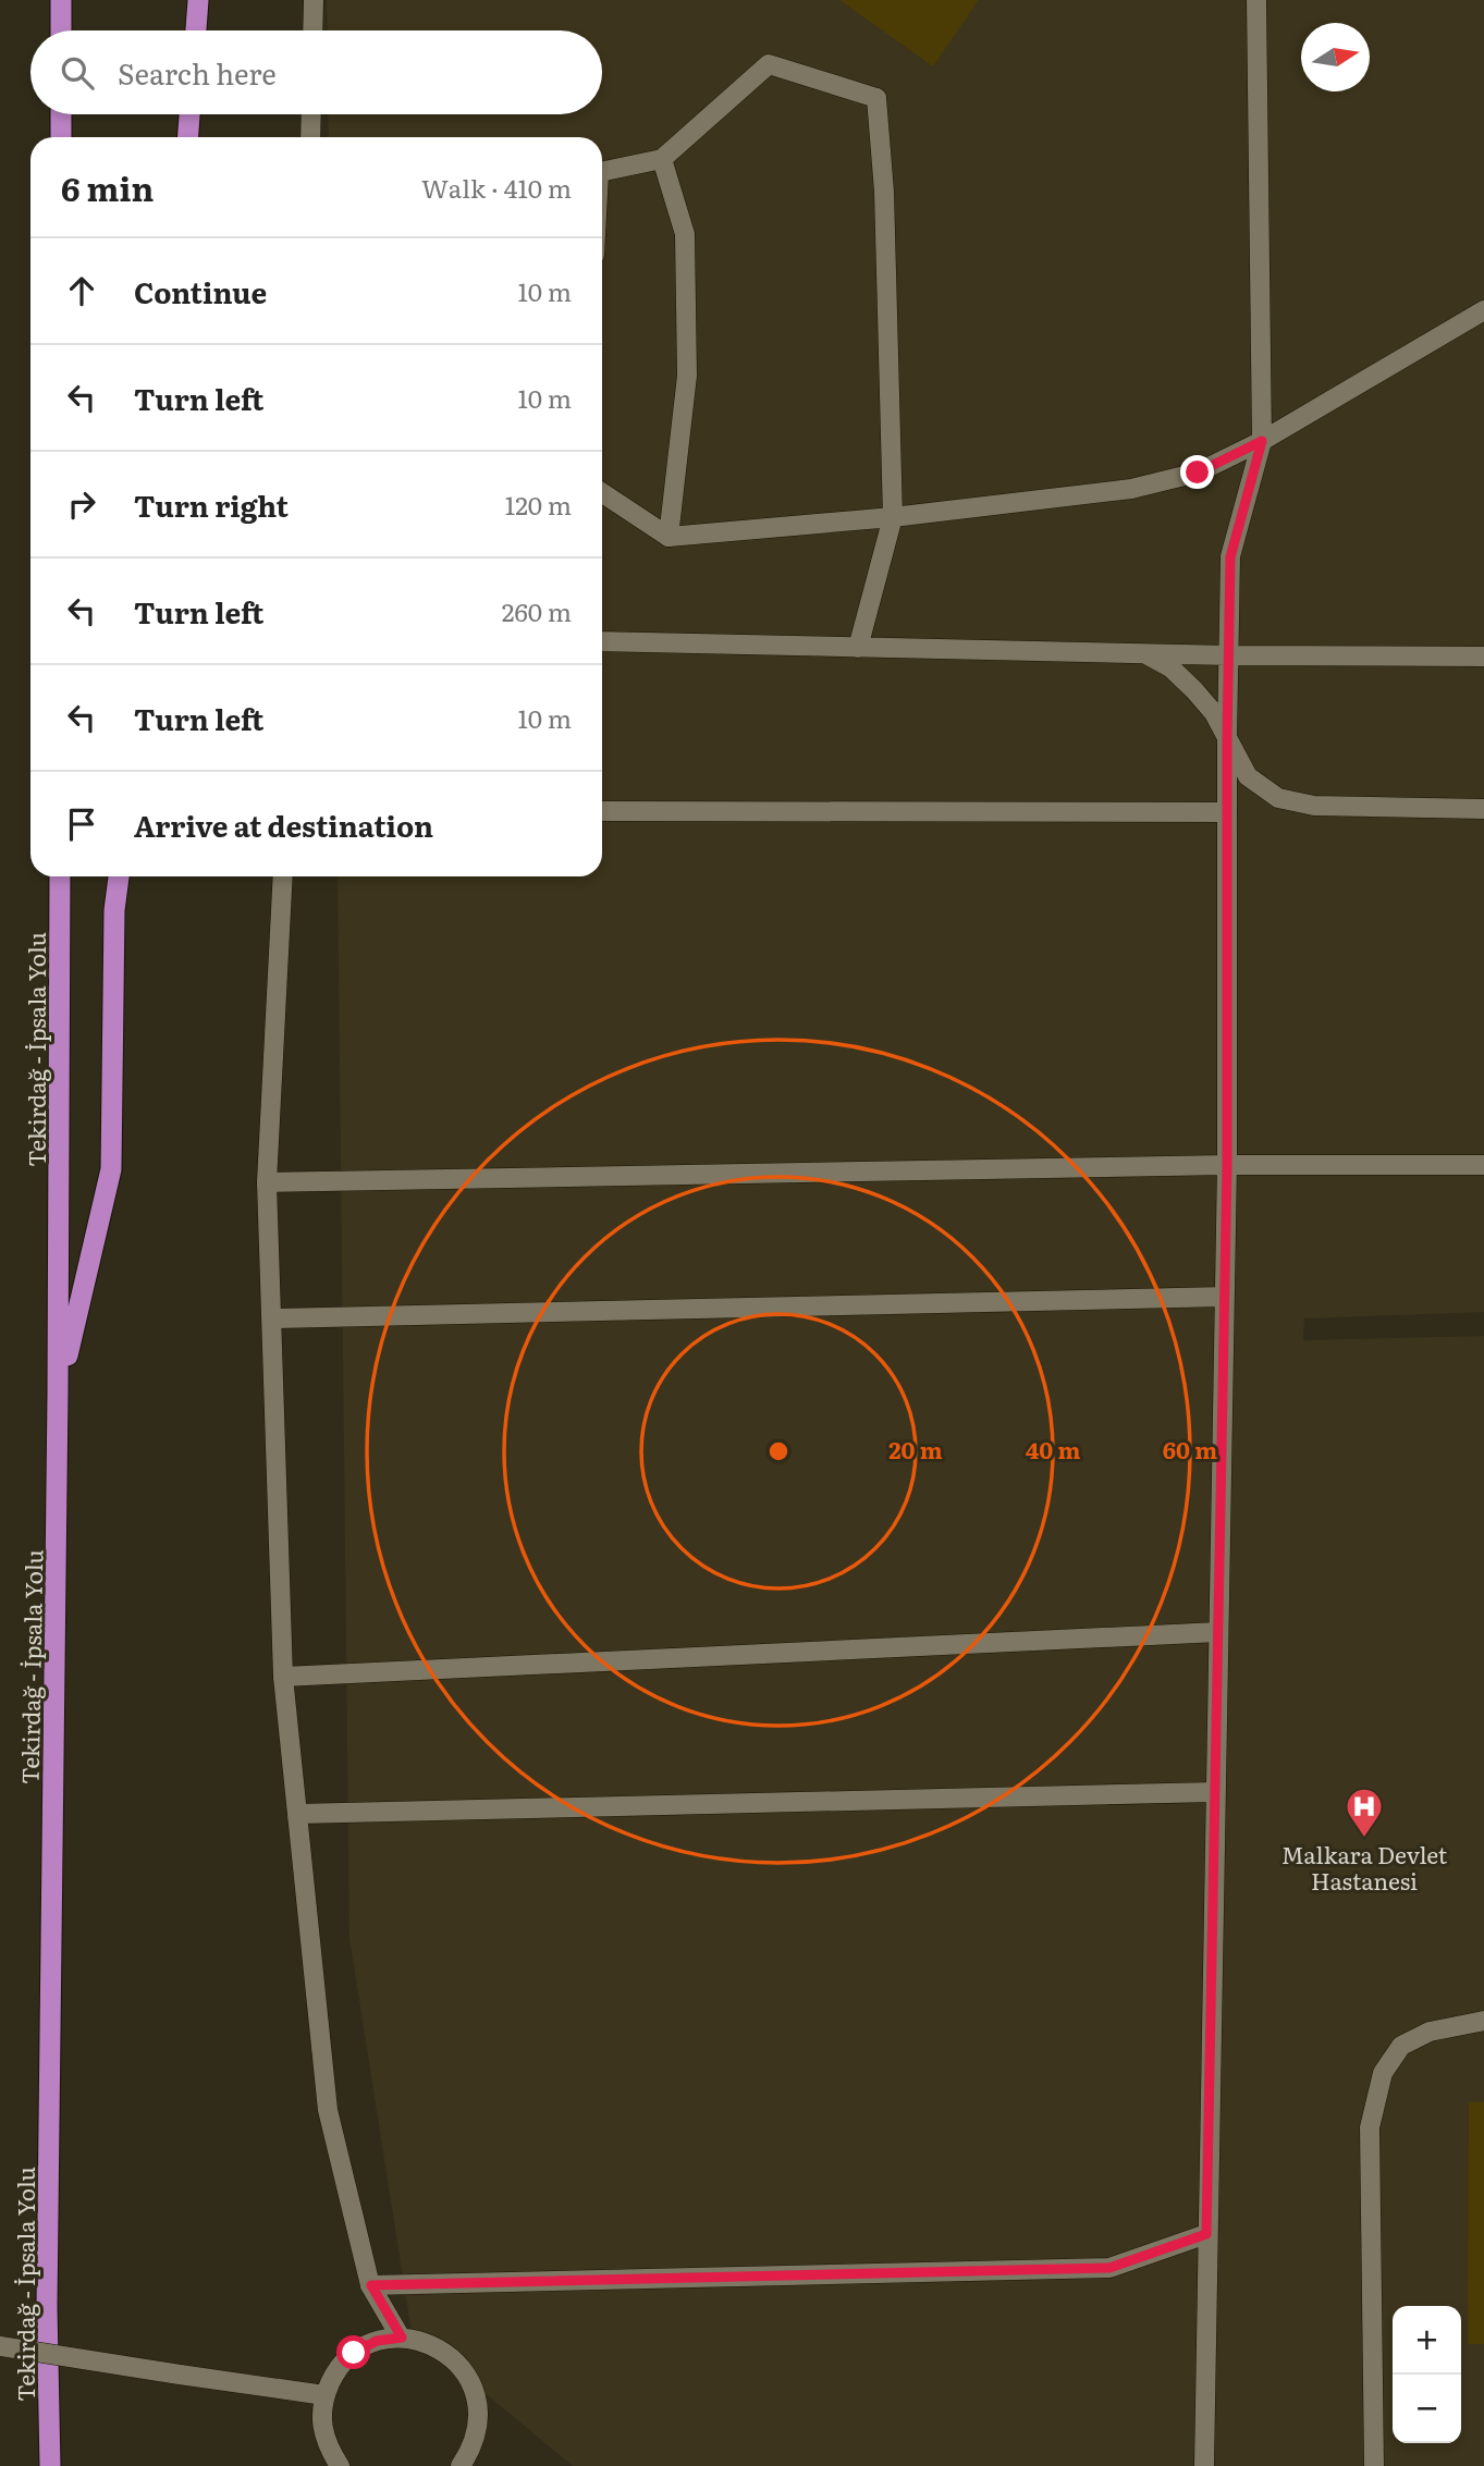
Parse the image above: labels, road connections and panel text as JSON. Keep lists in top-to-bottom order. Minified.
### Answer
{"streets":{"highway":["Tekirdağ - İpsala Yolu"]},"places":{"hospital":["Malkara Devlet Hastanesi"]},"north":"right","page":{"search":"Search here","heading":["6 min","Walk · 410 m"],"list":[["Continue","10 m"],["Turn left","10 m"],["Turn right","120 m"],["Turn left","260 m"],["Turn left","10 m"],"Arrive at destination"],"map_buttons":["+","−"]},"rings":["20 m","40 m","60 m"]}
